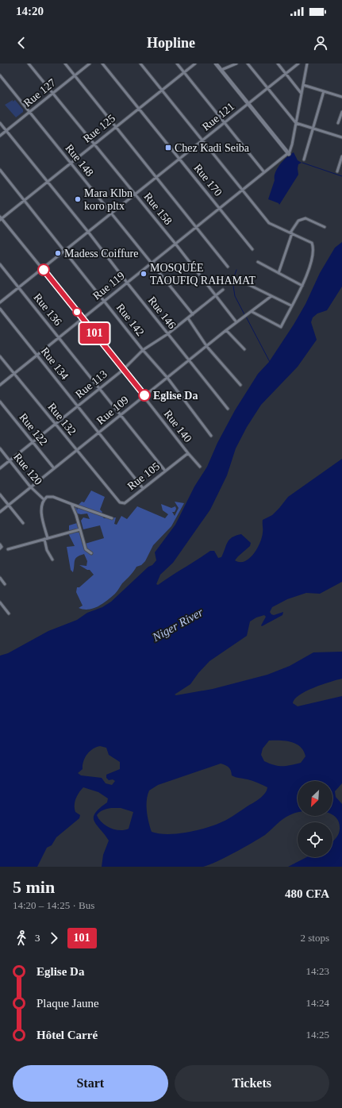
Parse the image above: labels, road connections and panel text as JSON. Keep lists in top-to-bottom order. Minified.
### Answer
{"streets":{"street":["Rue 127","Rue 121","Rue 125","Rue 148","Rue 170","Rue 158","Rue 119","Rue 136","Rue 146","Rue 142","Rue 134","Rue 113","Rue 109","Rue 132","Rue 140","Rue 122","Rue 120","Rue 105"]},"crossings":[["Rue 127","Rue 148"],["Rue 127","Rue 158"],["Rue 127","Rue 146"],["Rue 121","Rue 148"],["Rue 121","Rue 170"],["Rue 121","Rue 158"],["Rue 121","Rue 136"],["Rue 121","Rue 146"],["Rue 121","Rue 142"],["Rue 121","Rue 140"],["Rue 125","Rue 148"],["Rue 125","Rue 170"],["Rue 125","Rue 158"],["Rue 125","Rue 146"],["Rue 125","Rue 142"],["Rue 125","Rue 140"],["Rue 148","Rue 119"],["Rue 148","Rue 113"],["Rue 170","Rue 119"],["Rue 158","Rue 119"],["Rue 158","Rue 113"],["Rue 158","Rue 109"],["Rue 119","Rue 136"],["Rue 119","Rue 146"],["Rue 119","Rue 142"],["Rue 119","Rue 134"],["Rue 119","Rue 132"],["Rue 119","Rue 140"],["Rue 136","Rue 113"],["Rue 136","Rue 109"],["Rue 136","Rue 105"],["Rue 146","Rue 113"],["Rue 146","Rue 109"],["Rue 142","Rue 113"],["Rue 142","Rue 109"],["Rue 134","Rue 113"],["Rue 134","Rue 109"],["Rue 134","Rue 105"],["Rue 113","Rue 132"],["Rue 113","Rue 140"],["Rue 113","Rue 122"],["Rue 113","Rue 120"],["Rue 109","Rue 132"],["Rue 109","Rue 140"],["Rue 109","Rue 122"],["Rue 109","Rue 120"],["Rue 132","Rue 105"],["Rue 140","Rue 105"]],"water":["Niger River"],"places":{"transit":["Chez Kadi Seiba"],"other":["Mara Klbn koro pltx","Madess Coiffure","MOSQUÉE TAOUFIQ RAHAMAT","Eglise Da"]},"lines":["bus line 101"],"north":"bottom left","page":{"status":"14:20","header":"Hopline","on_map":"101","heading":["5 min","14:20 – 14:25 · Bus","480 CFA"],"legs":["3","101","2 stops"],"list":[{"name":"Eglise Da","value":"14:23"},{"name":"Plaque Jaune","value":"14:24"},{"name":"Hôtel Carré","value":"14:25"}],"buttons":["Start","Tickets"]}}
